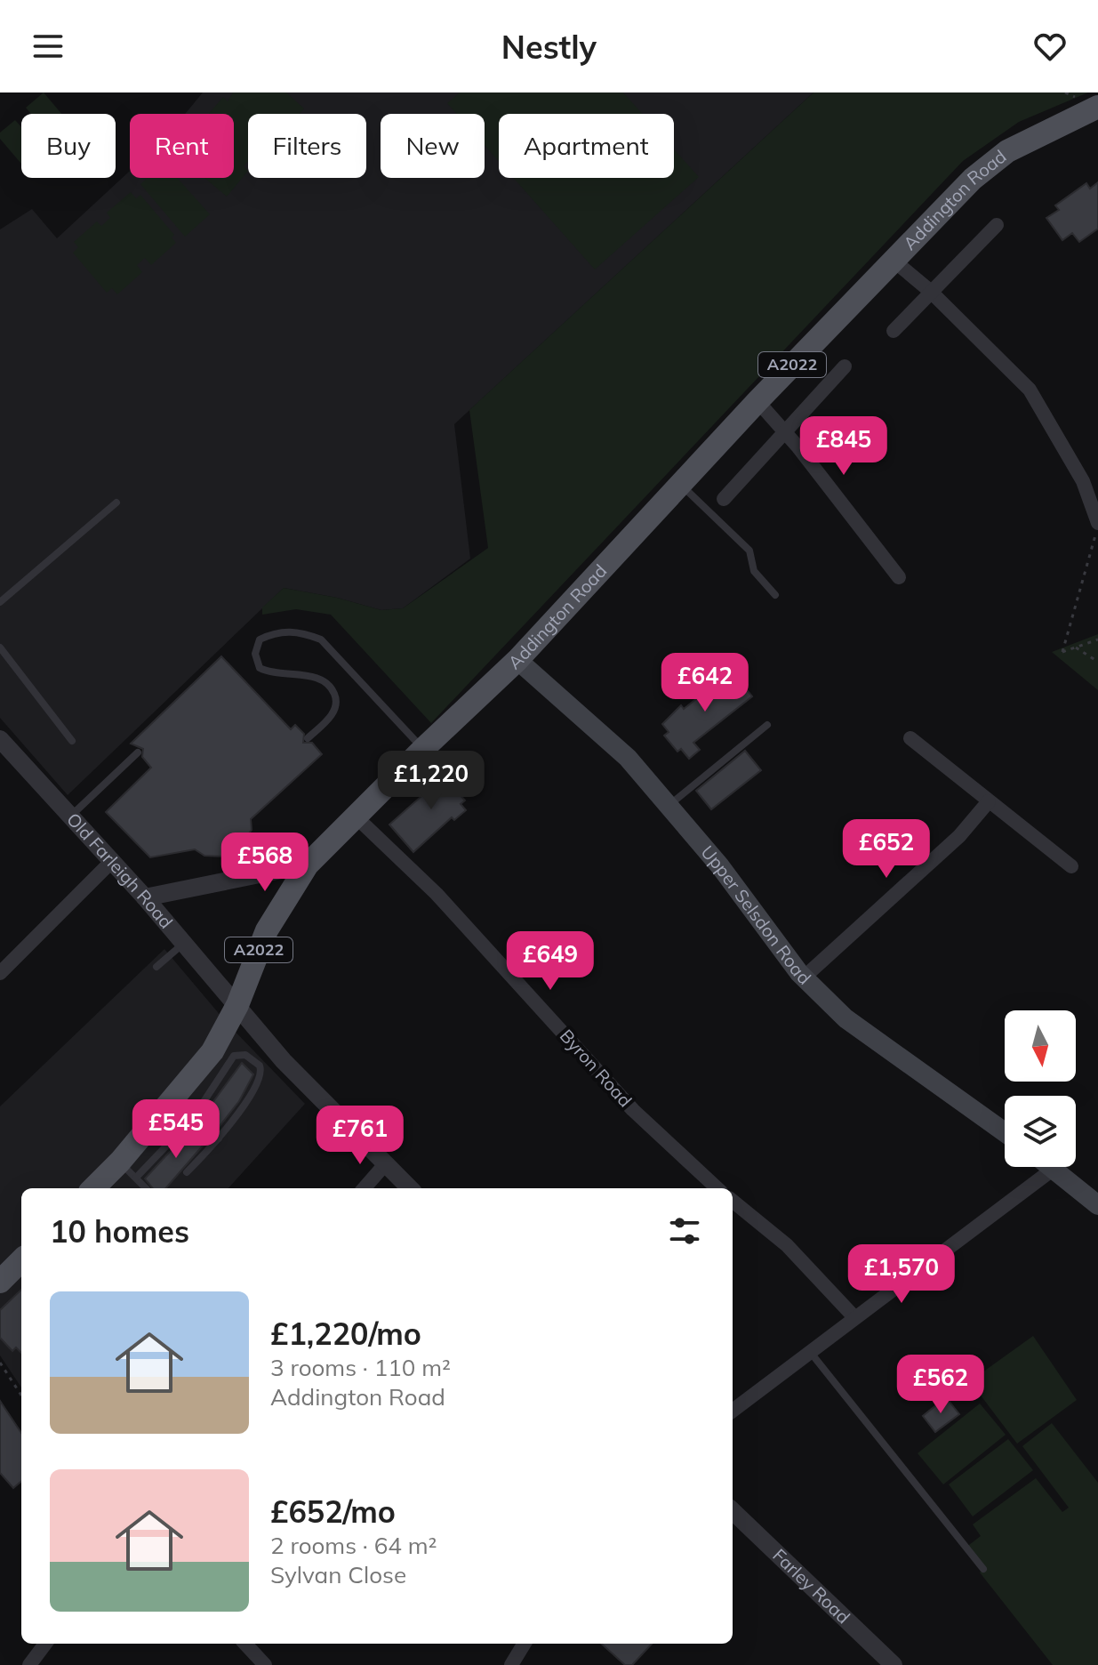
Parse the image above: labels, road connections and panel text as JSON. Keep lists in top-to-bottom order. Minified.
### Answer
{"streets":{"main road":["Addington Road","A2022","Upper Selsdon Road"],"street":["Old Farleigh Road","Byron Road","Farley Road"]},"crossings":[["Addington Road","Old Farleigh Road"],["Addington Road","Upper Selsdon Road"],["Addington Road","Byron Road"]],"north":"bottom","page":{"header":"Nestly","chip":["Buy","Rent","Filters","New","Apartment"],"price":["£845","£642","£1,220","£652","£568","£649","£545","£761","£1,570","£562"],"heading":"10 homes","list":[{"name":"£1,220/mo","note":"3 rooms · 110 m² · Addington Road"},{"name":"£652/mo","note":"2 rooms · 64 m² · Sylvan Close"}]}}
